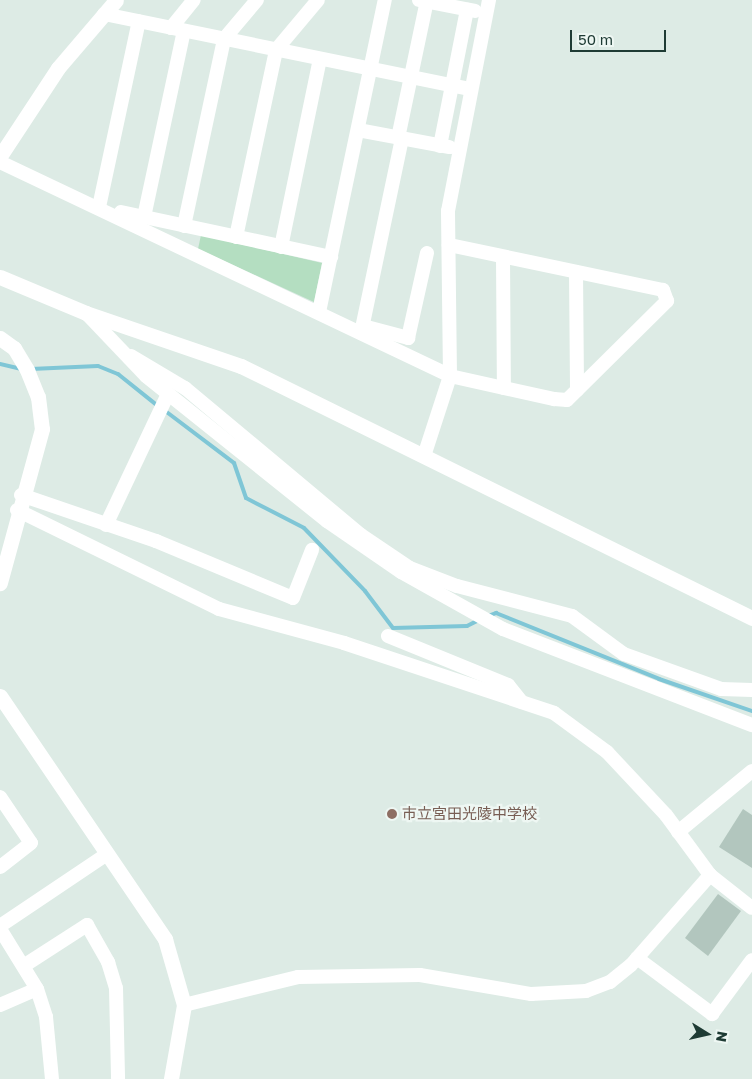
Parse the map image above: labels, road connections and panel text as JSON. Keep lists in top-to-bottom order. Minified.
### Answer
{"places":["市立宮田光陵中学校"],"scale_bar":"50 m","north":"right"}
